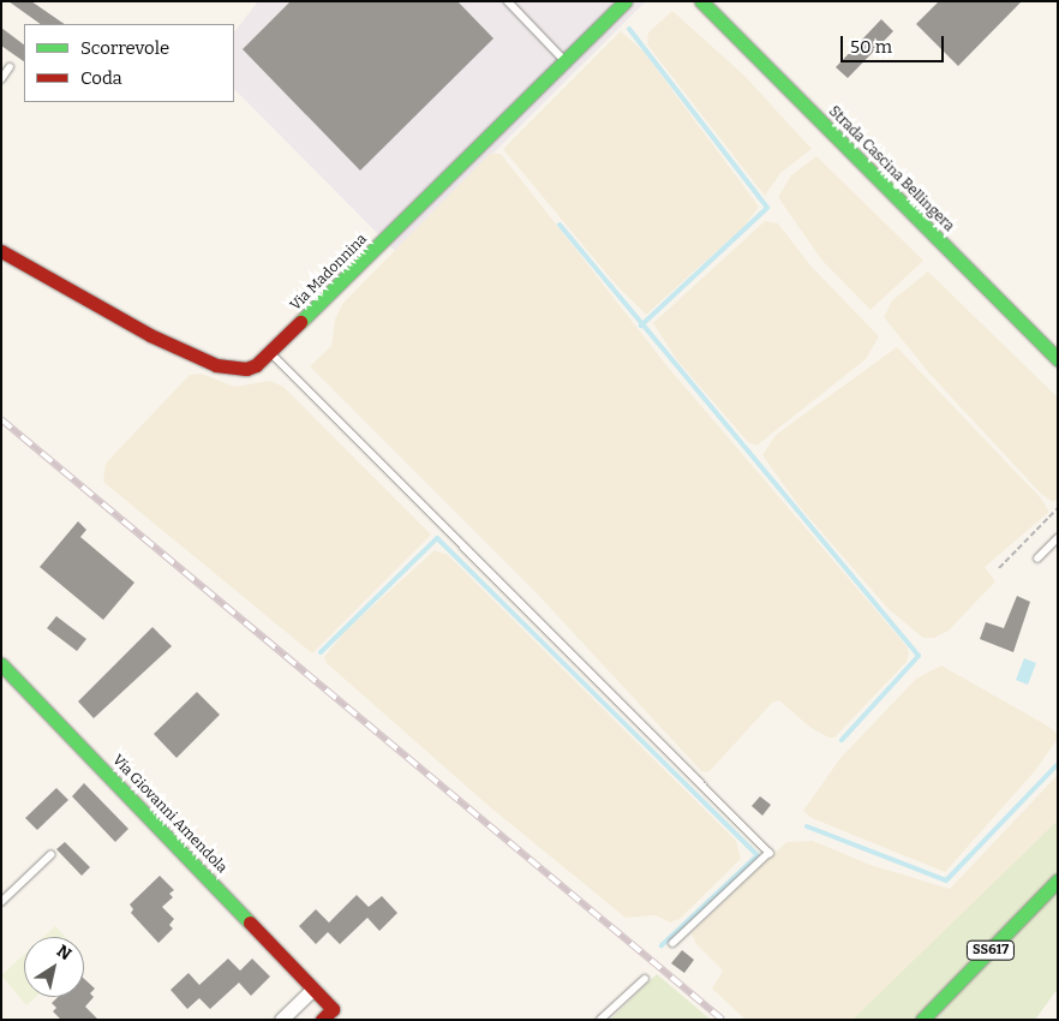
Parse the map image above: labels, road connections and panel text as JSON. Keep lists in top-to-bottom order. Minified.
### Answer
{"streets":{"street":["Strada Cascina Bellingera","Via Madonnina","Via Giovanni Amendola","SS617"]},"legend":["Scorrevole","Coda"],"scale_bar":"50 m","north":"top right"}
